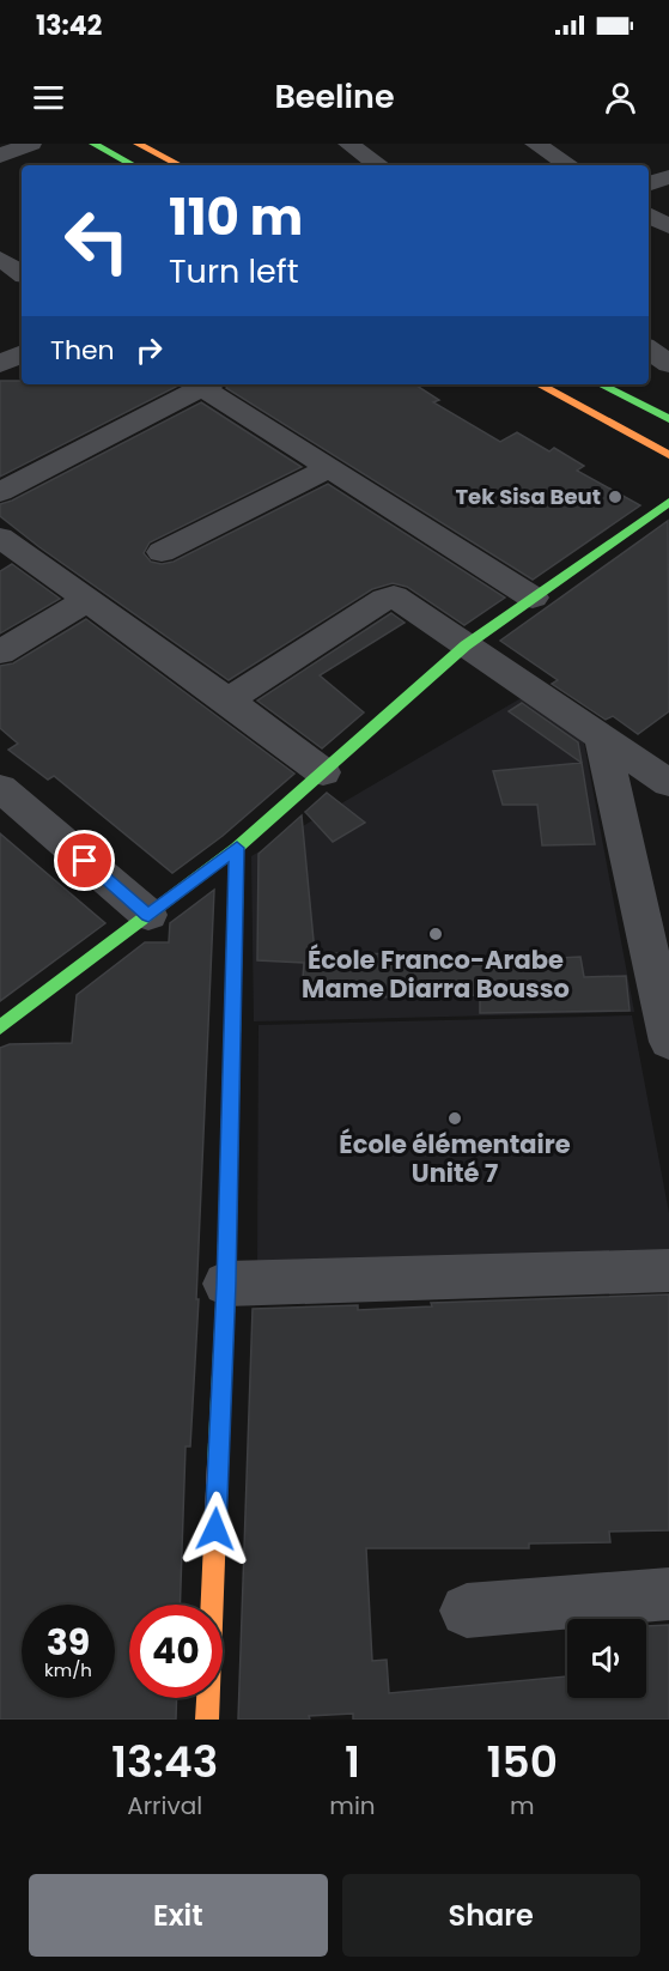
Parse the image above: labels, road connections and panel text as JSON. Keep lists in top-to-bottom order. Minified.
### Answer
{"places":["Tek Sisa Beut","École Franco-Arabe Mame Diarra Bousso","École élémentaire Unité 7"],"page":{"status":"13:42","header":"Beeline","turn":["110 m","Turn left"],"then":"Then","speed":"39 km/h","limit":"40","eta":["13:43","Arrival","1","min","150","m"],"buttons":["Exit","Share"]}}
